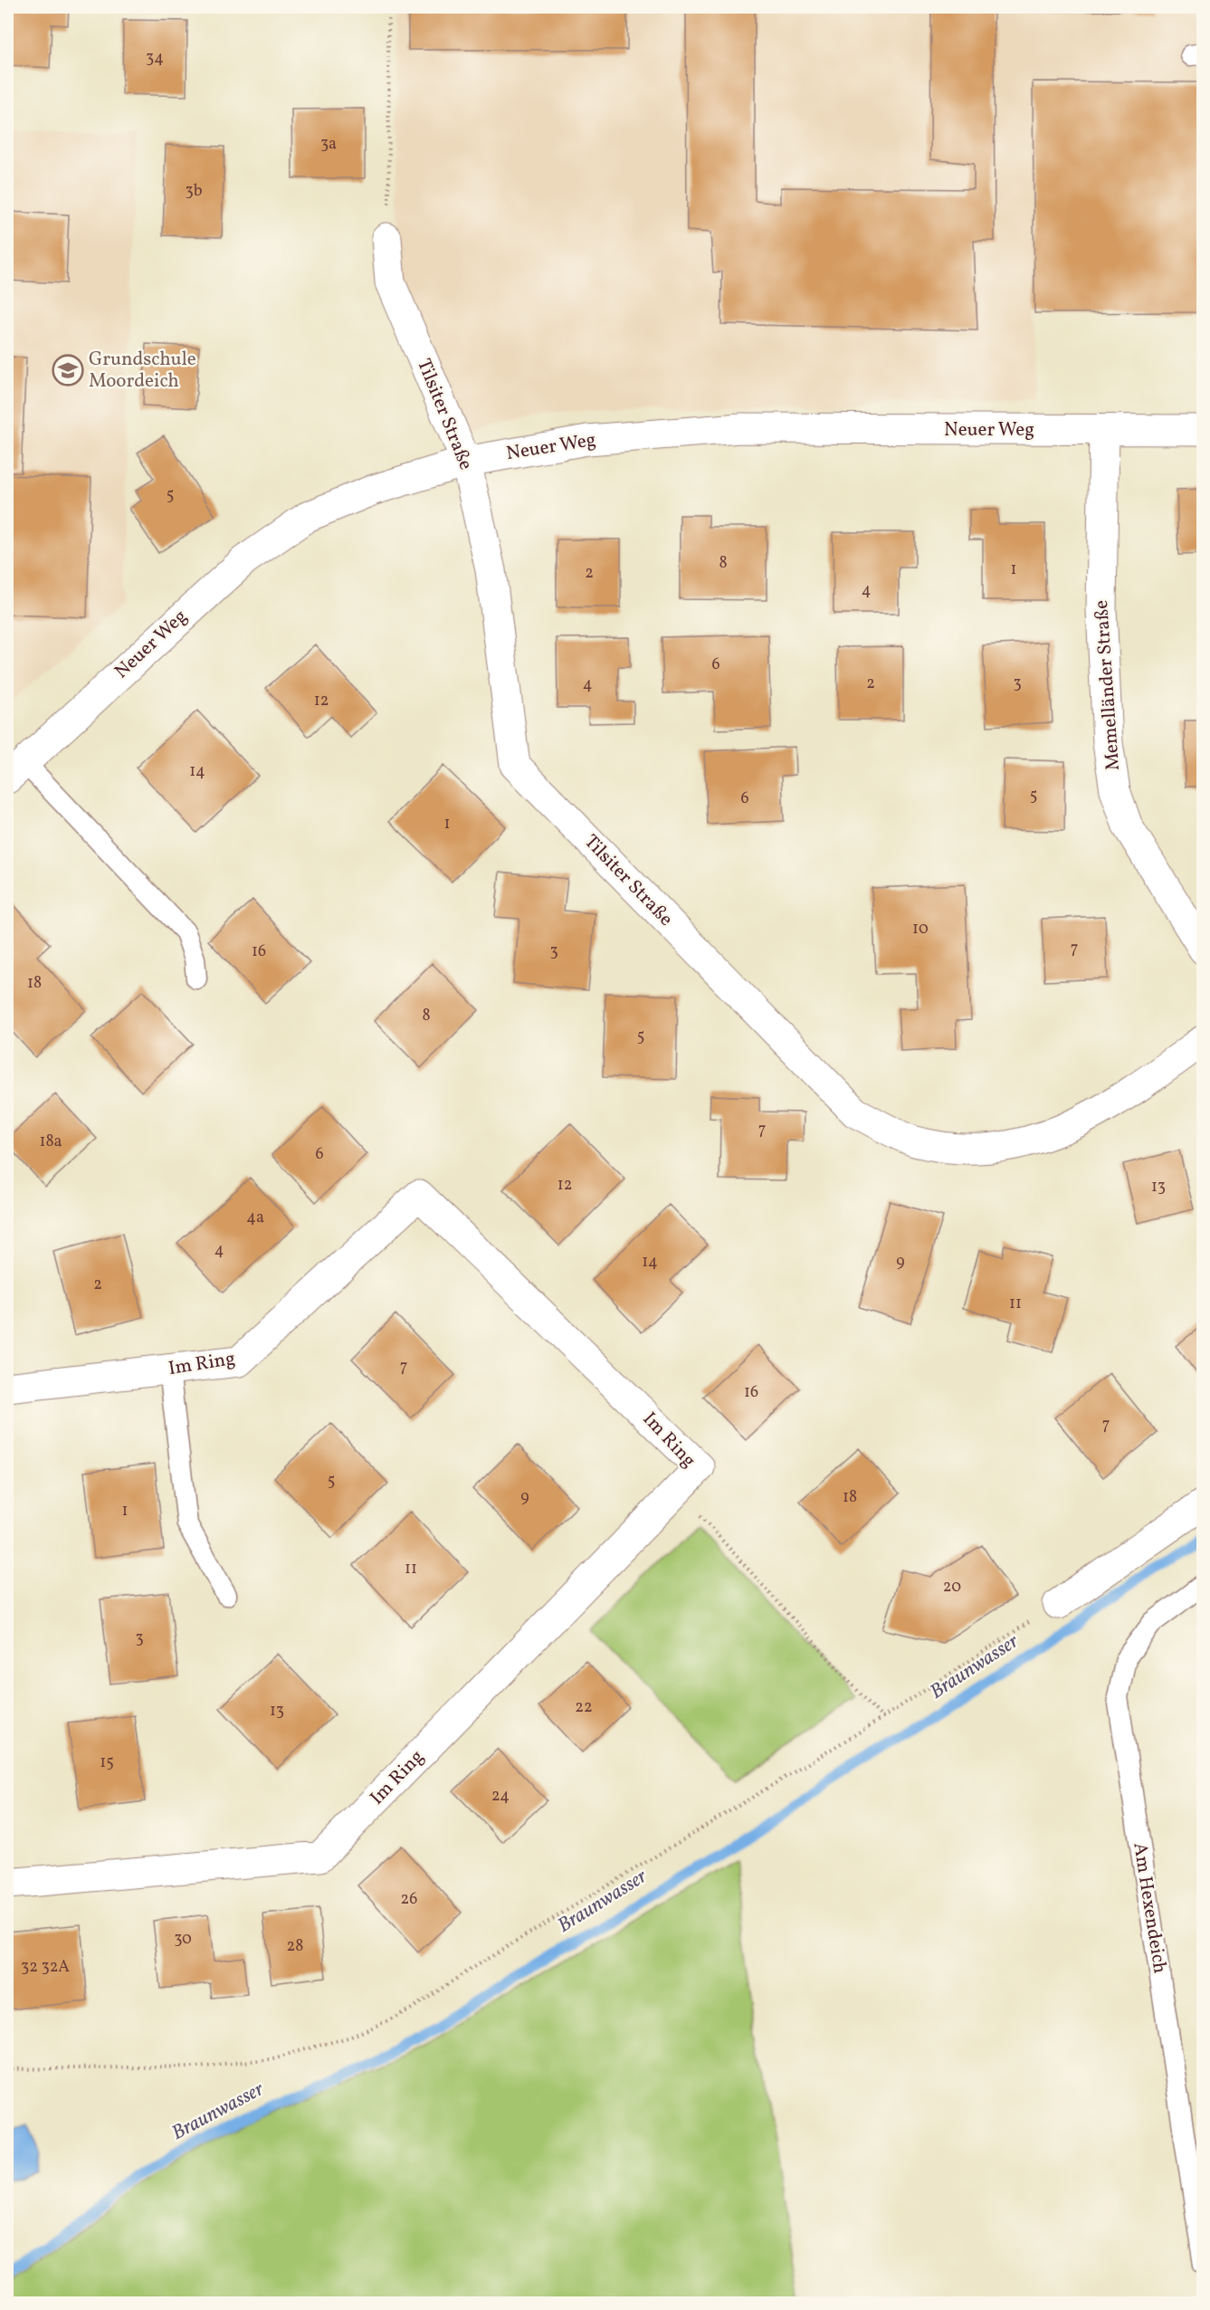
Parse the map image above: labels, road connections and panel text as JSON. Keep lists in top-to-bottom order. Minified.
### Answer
{"streets":{"street":["Tilsiter Straße","Neuer Weg","Memelländer Straße","Im Ring"],"lane":["Am Hexendeich"]},"crossings":[["Tilsiter Straße","Neuer Weg"],["Neuer Weg","Memelländer Straße"]],"water":["Braunwasser"],"places":{"school or university":["Grundschule Moordeich"]},"house_numbers":["34","3a","3b","5","8","1","2","4","6","2","3","4","12","14","5","6","1","10","7","16","3","18","8","5","7","18a","6","12","13","4a","4","14","9","2","11","7","16","7","5","9","18","1","11","20","3","22","13","15","24","26","30","28","32 32A"]}
